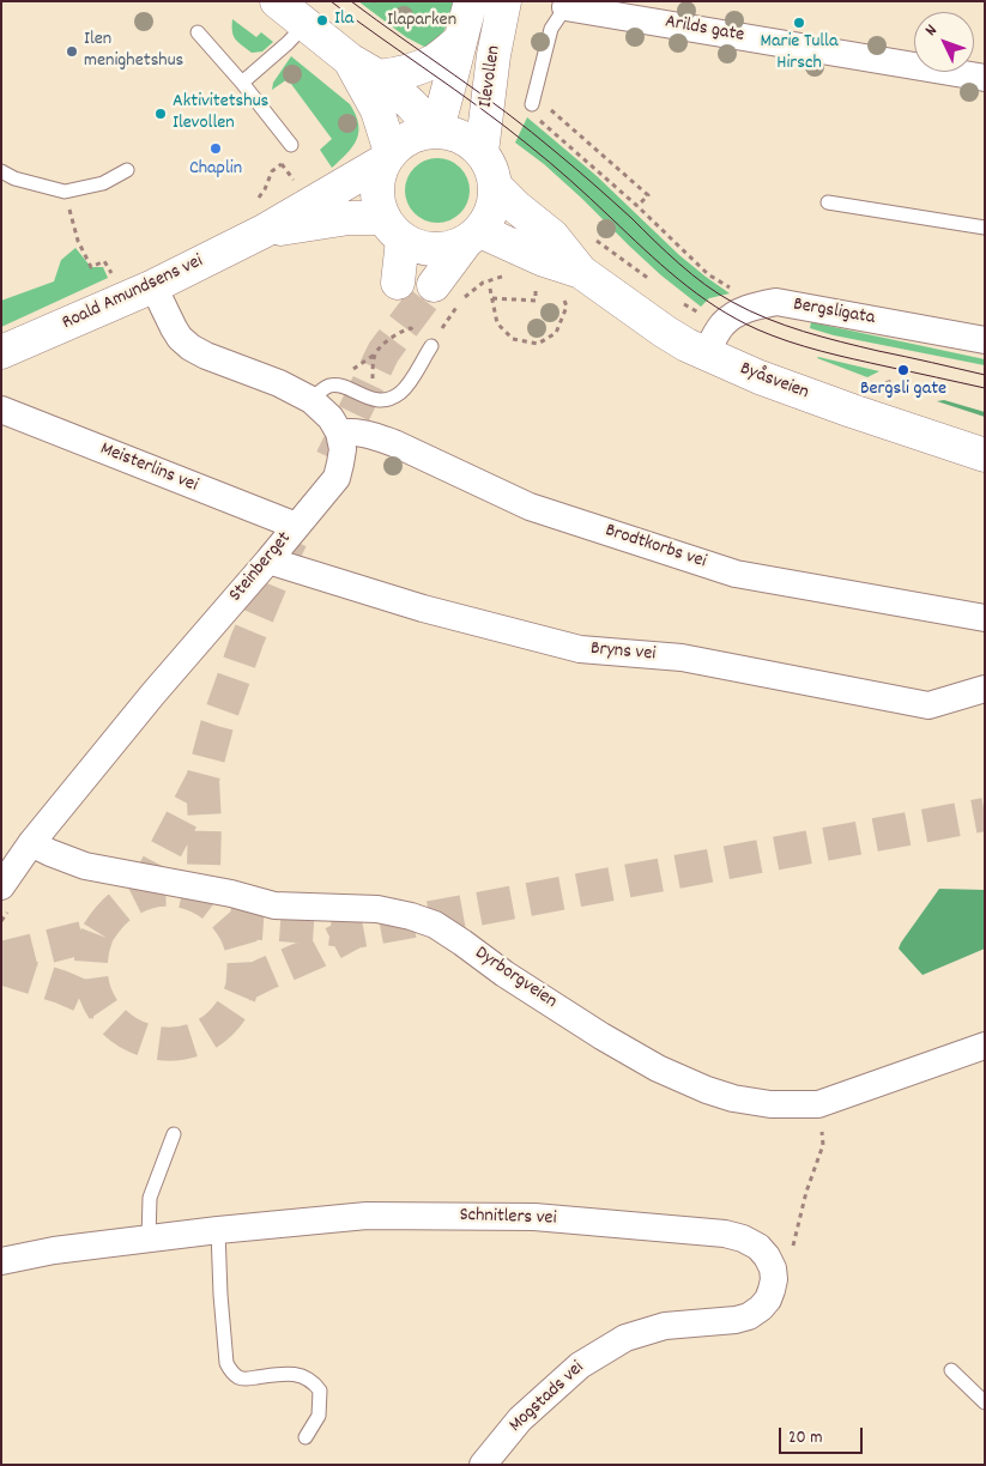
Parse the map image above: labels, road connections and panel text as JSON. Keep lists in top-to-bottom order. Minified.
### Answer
{"streets":{"main road":["Ilevollen","Roald Amundsens vei","Byåsveien"],"street":["Arilds gate","Bergsligata","Meisterlins vei","Brodtkorbs vei","Steinberget","Bryns vei","Dyrborgveien","Schnitlers vei","Mogstads vei"]},"crossings":[["Ilevollen","Roald Amundsens vei"],["Ilevollen","Byåsveien"],["Roald Amundsens vei","Byåsveien"],["Bergsligata","Byåsveien"],["Meisterlins vei","Steinberget"],["Brodtkorbs vei","Steinberget"],["Steinberget","Bryns vei"],["Steinberget","Dyrborgveien"],["Schnitlers vei","Mogstads vei"]],"parks":["Ilaparken"],"places":["Ila","Marie Tulla Hirsch","Ilen menighetshus","Aktivitetshus Ilevollen","Chaplin","Bergsli gate"],"scale_bar":"20 m","north":"top left"}
